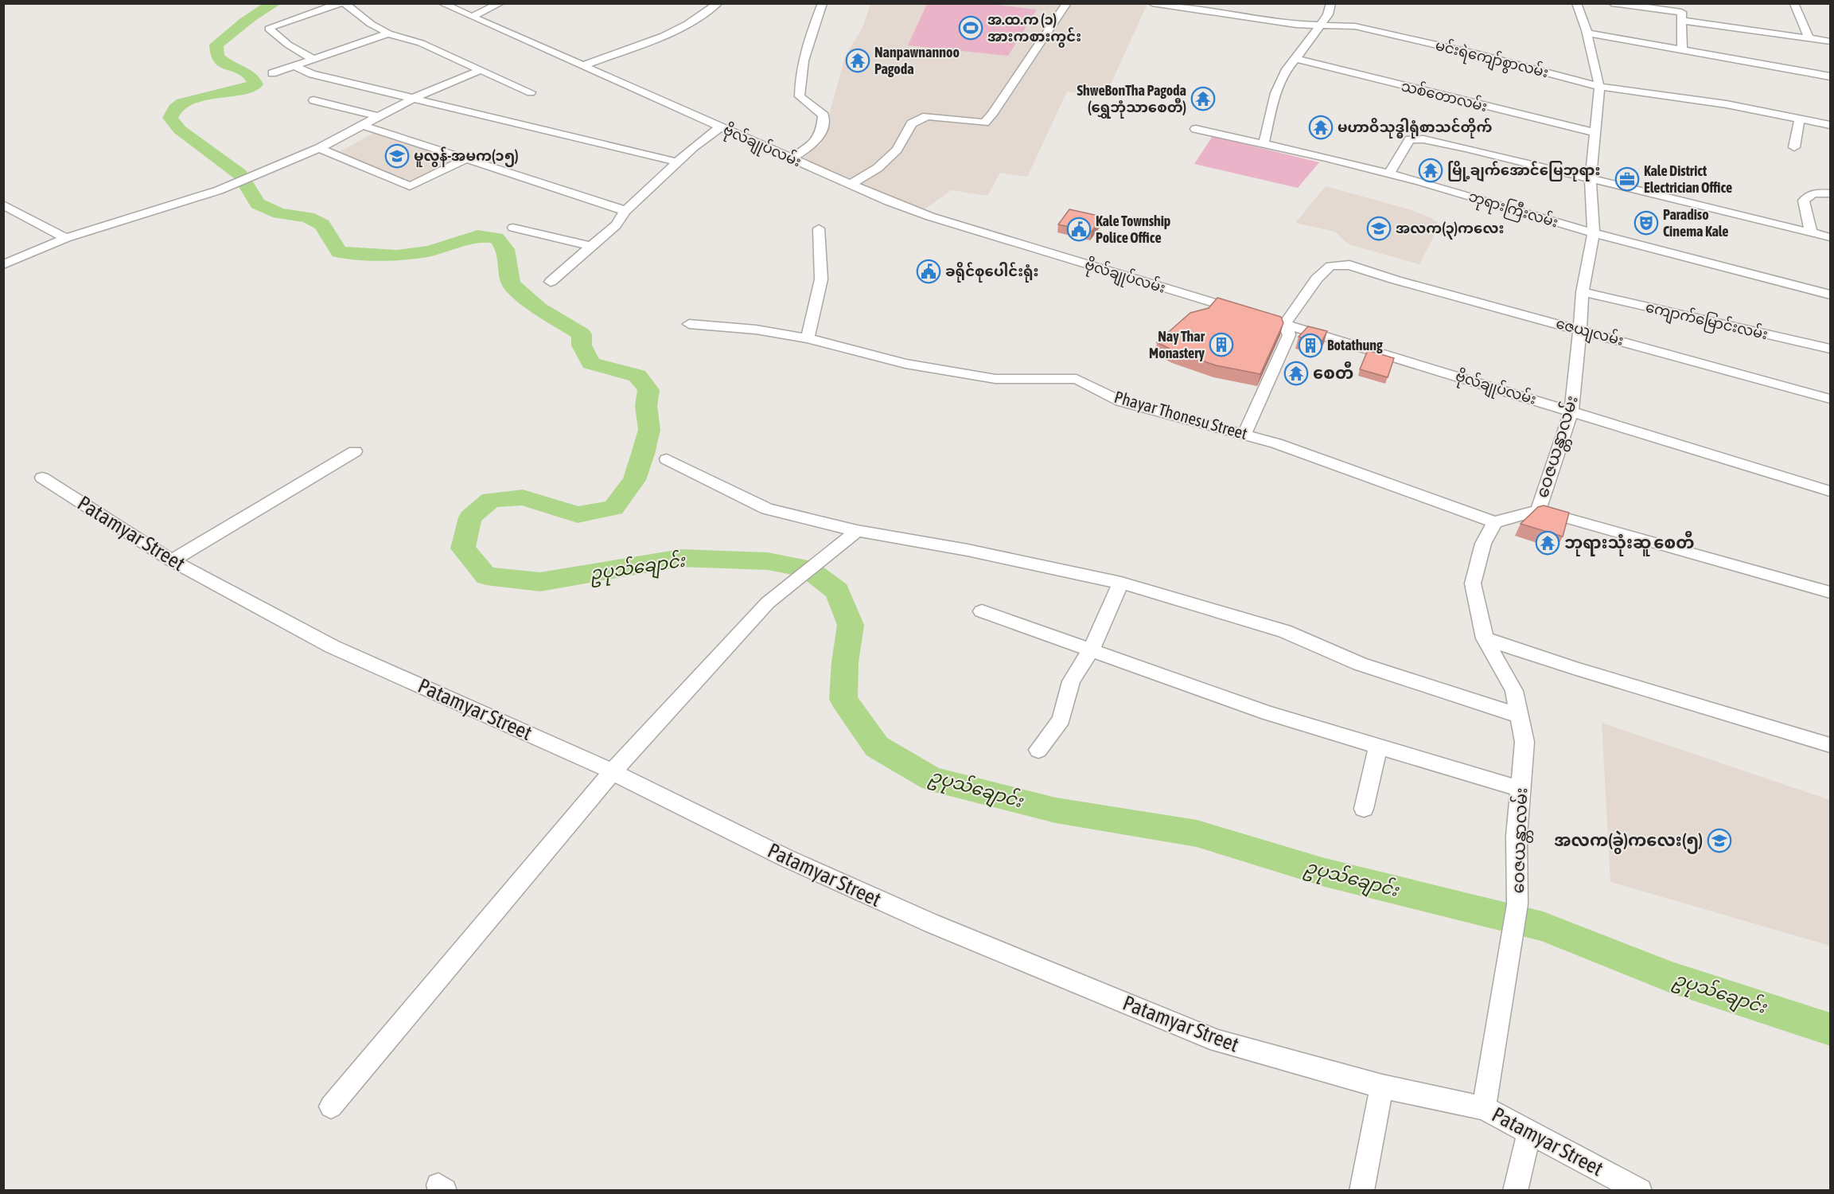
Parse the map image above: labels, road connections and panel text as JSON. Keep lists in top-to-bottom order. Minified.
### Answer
{"streets":{"street":["မင်းရဲကျော်စွာလမ်း","သစ်တောလမ်း","ဗိုလ်ချုပ်လမ်း","ဘုရားကြီးလမ်း","ကျောက်မြောင်းလမ်း","ဇေယျလမ်း","Phayar Thonesu Street","ဝေဇယန္တာလမ်း","Patamyar Street"]},"crossings":[["မင်းရဲကျော်စွာလမ်း","ဝေဇယန္တာလမ်း"],["သစ်တောလမ်း","ဝေဇယန္တာလမ်း"],["ဗိုလ်ချုပ်လမ်း","ဇေယျလမ်း"],["ဗိုလ်ချုပ်လမ်း","ဝေဇယန္တာလမ်း"],["ဘုရားကြီးလမ်း","ဝေဇယန္တာလမ်း"],["ကျောက်မြောင်းလမ်း","ဝေဇယန္တာလမ်း"],["ဇေယျလမ်း","ဝေဇယန္တာလမ်း"],["Phayar Thonesu Street","ဝေဇယန္တာလမ်း"],["ဝေဇယန္တာလမ်း","Patamyar Street"]],"water":["ဥပုသ်ချောင်း"],"places":{"sports":["အ.ထ.က (၁) အားကစားကွင်း"],"temple":["Nanpawnannoo Pagoda","ShweBonTha Pagoda (ရွှေဘုံသာစေတီ)","မဟာဝိသုဒ္ဓါရုံစာသင်တိုက်","မြို့ချက်အောင်မြေဘုရား","စေတီ","ဘုရားသုံးဆူ စေတီ"],"school or university":["မူလွန်-အမက(၁၅)","အလက(၃)ကလေး","အလက(ခွဲ)ကလေး(၅)"],"office":["Kale District Electrician Office"],"theatre":["Paradiso Cinema Kale"],"public building":["Kale Township Police Office","ခရိုင်စုပေါင်းရုံး"],"building":["Nay Thar Monastery","Botathung"]}}
